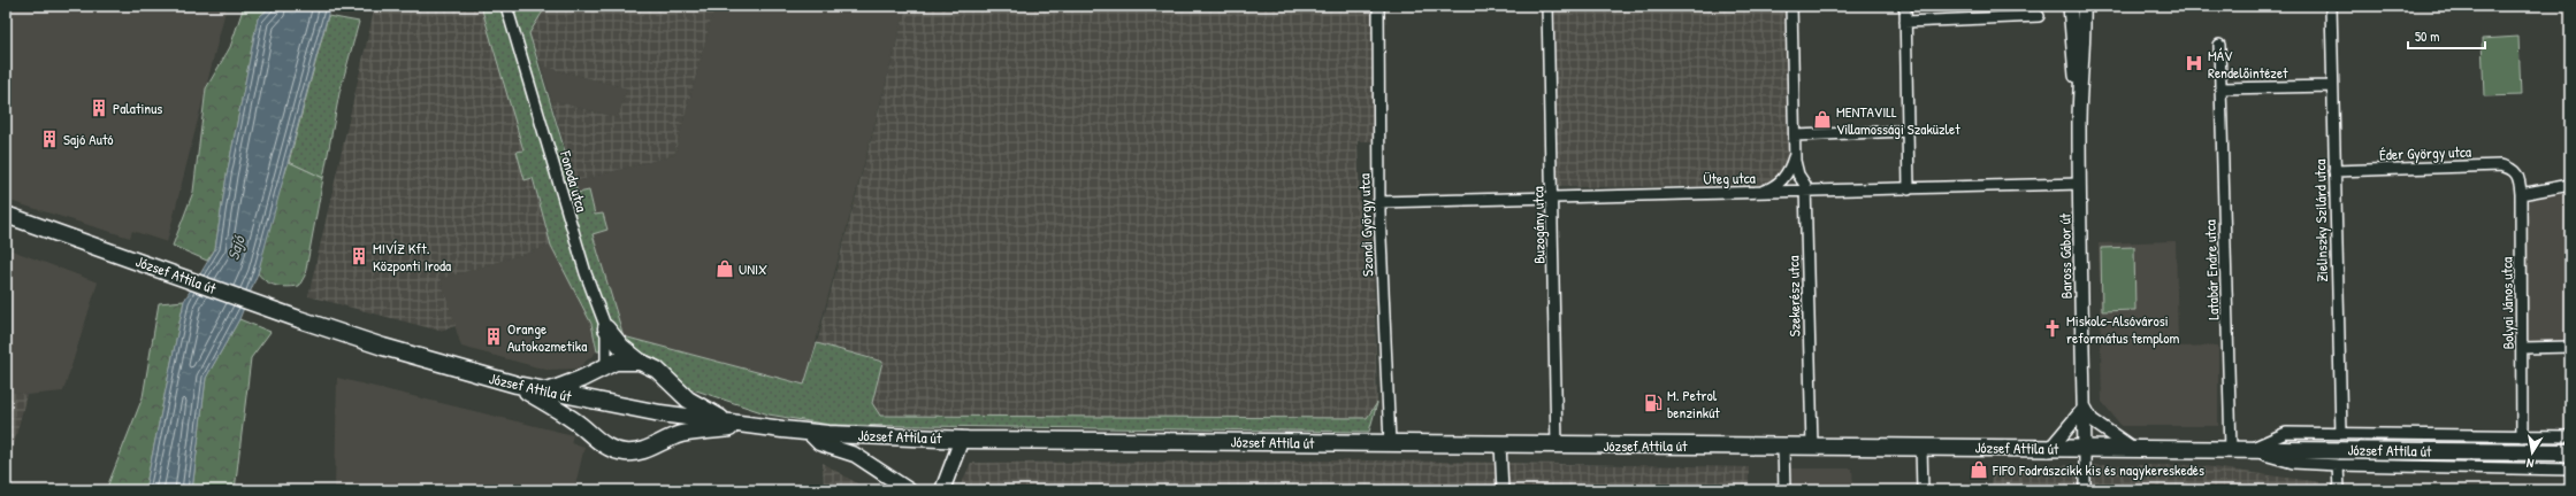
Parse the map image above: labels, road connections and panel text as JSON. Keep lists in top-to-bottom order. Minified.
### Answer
{"streets":{"main road":["József Attila út"],"street":["Éder György utca","Üteg utca","Fonoda utca","Zielinszky Szilárd utca","Szondi György utca","Buzogány utca","Baross Gábor út","Latabár Endre utca","Szekerész utca","Bolyai János utca"]},"crossings":[["Éder György utca","Zielinszky Szilárd utca"],["Éder György utca","Bolyai János utca"],["Üteg utca","Szondi György utca"],["Üteg utca","Buzogány utca"],["Üteg utca","Baross Gábor út"],["Üteg utca","Szekerész utca"],["Szondi György utca","József Attila út"],["Buzogány utca","József Attila út"],["Baross Gábor út","József Attila út"],["Latabár Endre utca","József Attila út"],["József Attila út","Szekerész utca"]],"water":["Sajó"],"places":{"hospital":["MÁV Rendelőintézet"],"building":["Palatinus","Sajó Autó","MIVÍZ Kft. Központi Iroda","Orange Autokozmetika"],"shop":["MENTAVILL Villamossági Szaküzlet","UNIX","FIFO Fodrászcikk kis és nagykereskedés"],"church":["Miskolc-Alsóvárosi református templom"],"fuel station":["M. Petrol benzinkút"]},"scale_bar":"50 m","north":"bottom"}
